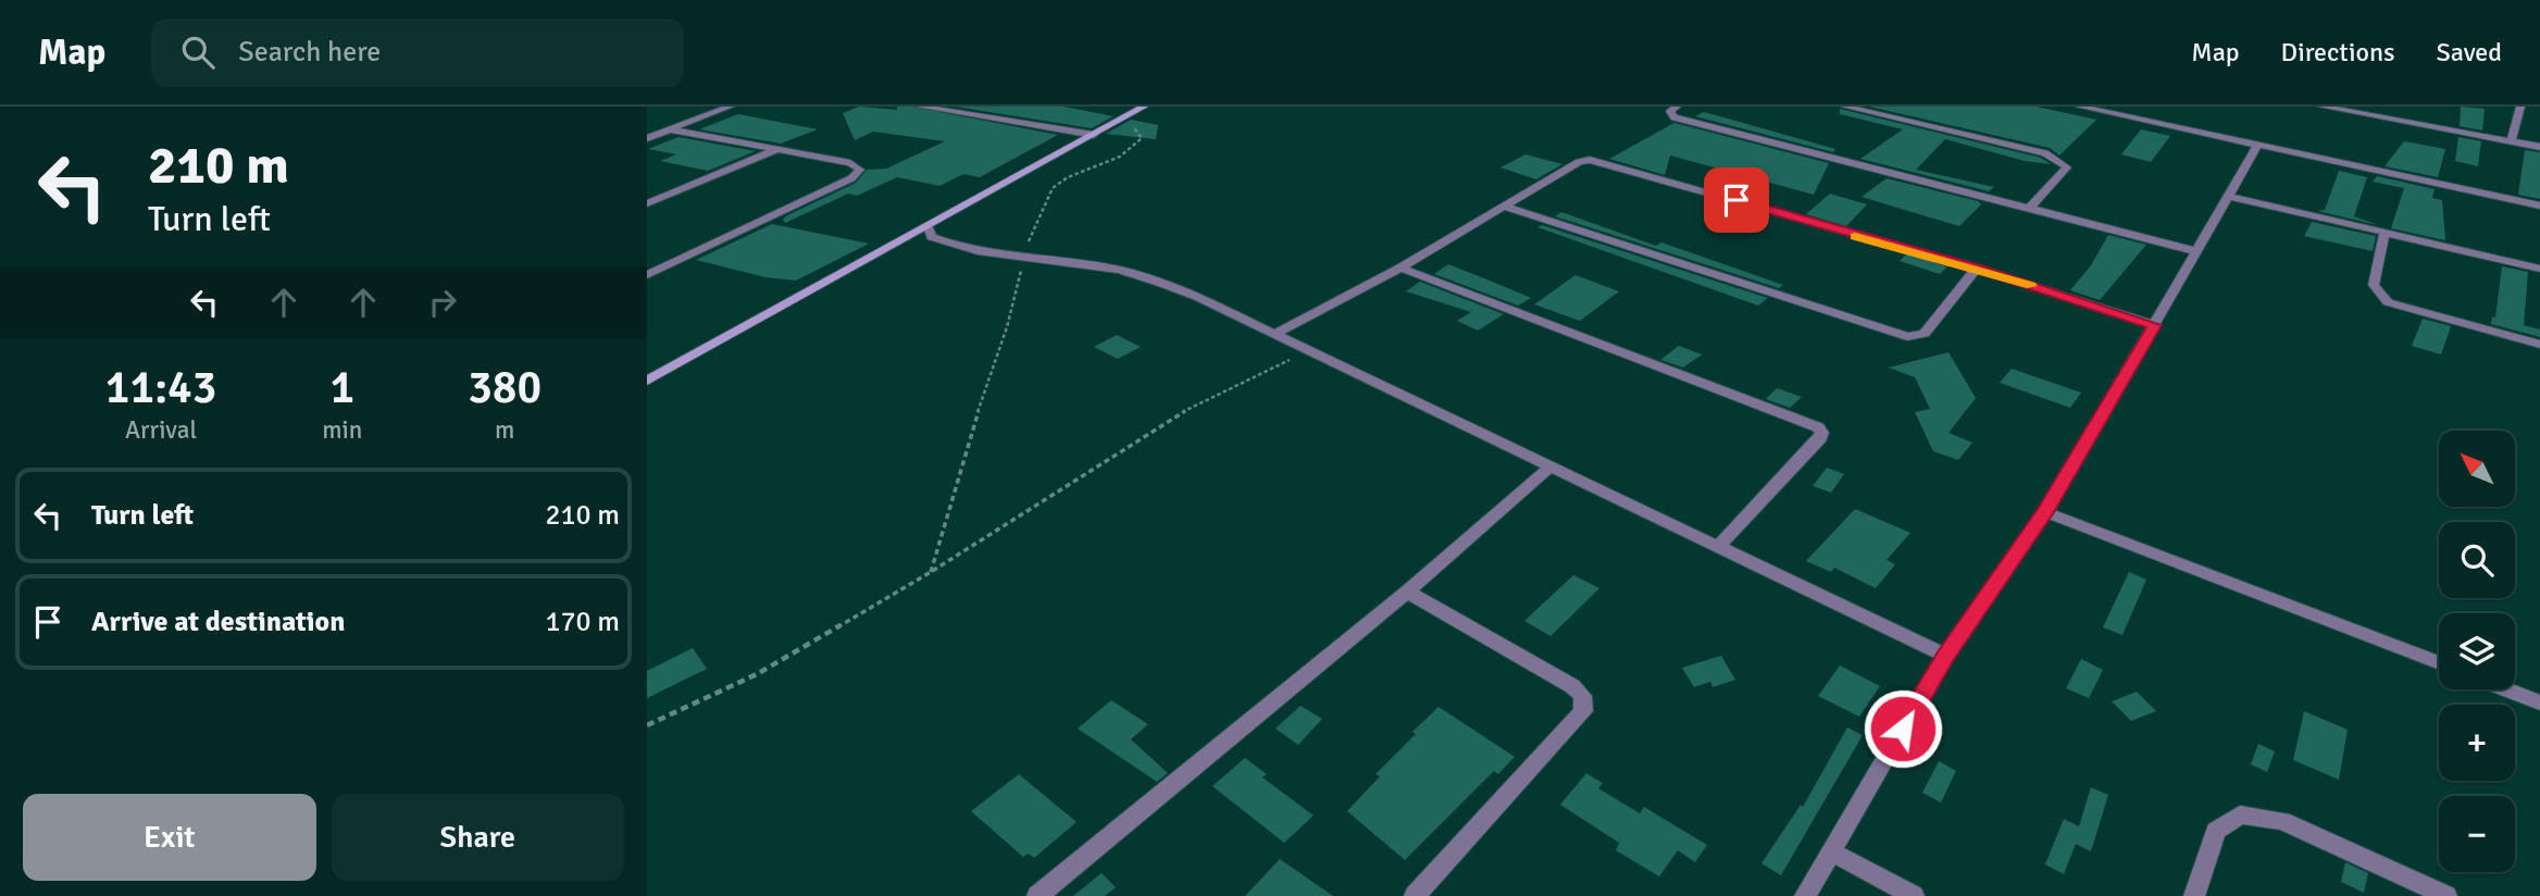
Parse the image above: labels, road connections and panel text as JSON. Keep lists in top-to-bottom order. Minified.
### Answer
{"north":"top left","page":{"header":"Map","search":"Search here","nav":["Map","Directions","Saved"],"turn":["210 m","Turn left"],"eta":["11:43","Arrival","1","min","380","m"],"map_buttons":["+","−"],"list":[{"name":"Turn left","value":"210 m"},{"name":"Arrive at destination","value":"170 m"}],"buttons":["Exit","Share"]}}
